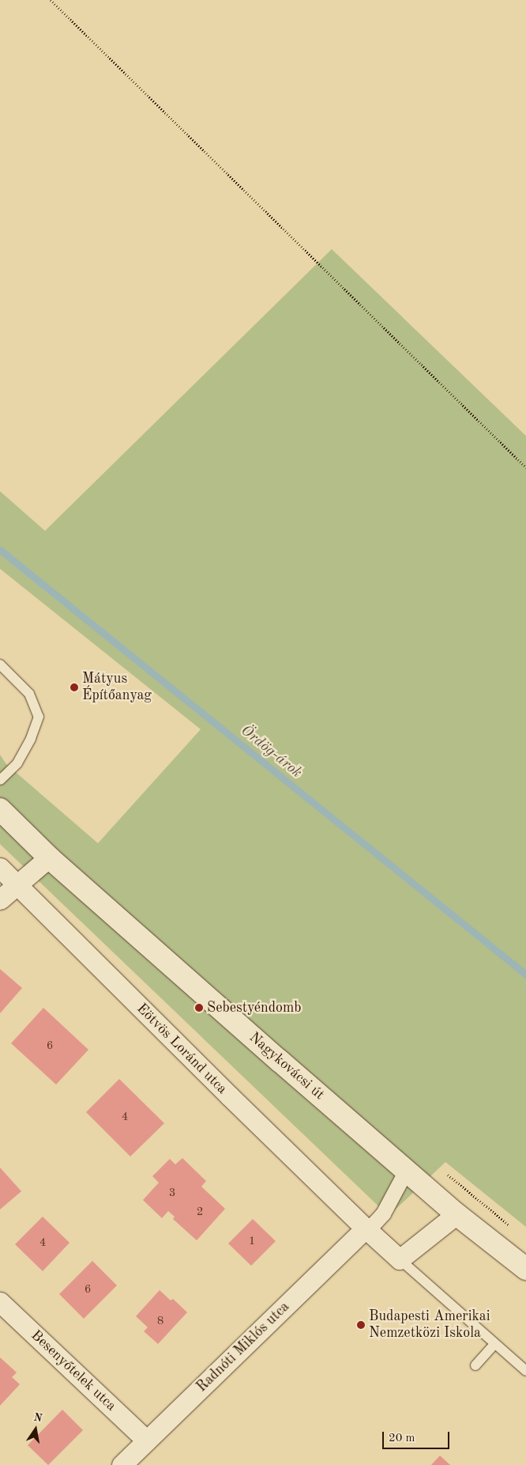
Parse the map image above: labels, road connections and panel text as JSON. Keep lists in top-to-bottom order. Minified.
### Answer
{"streets":{"street":["Eötvös Loránd utca","Nagykovácsi út","Radnóti Miklós utca","Besenyőtelek utca"]},"crossings":[["Eötvös Loránd utca","Radnóti Miklós utca"],["Radnóti Miklós utca","Besenyőtelek utca"]],"water":["Ördög-árok"],"places":["Mátyus Építőanyag","Sebestyéndomb","Budapesti Amerikai Nemzetközi Iskola"],"house_numbers":["6","4","3","2","1","4","6","8"],"scale_bar":"20 m","north":"top"}
